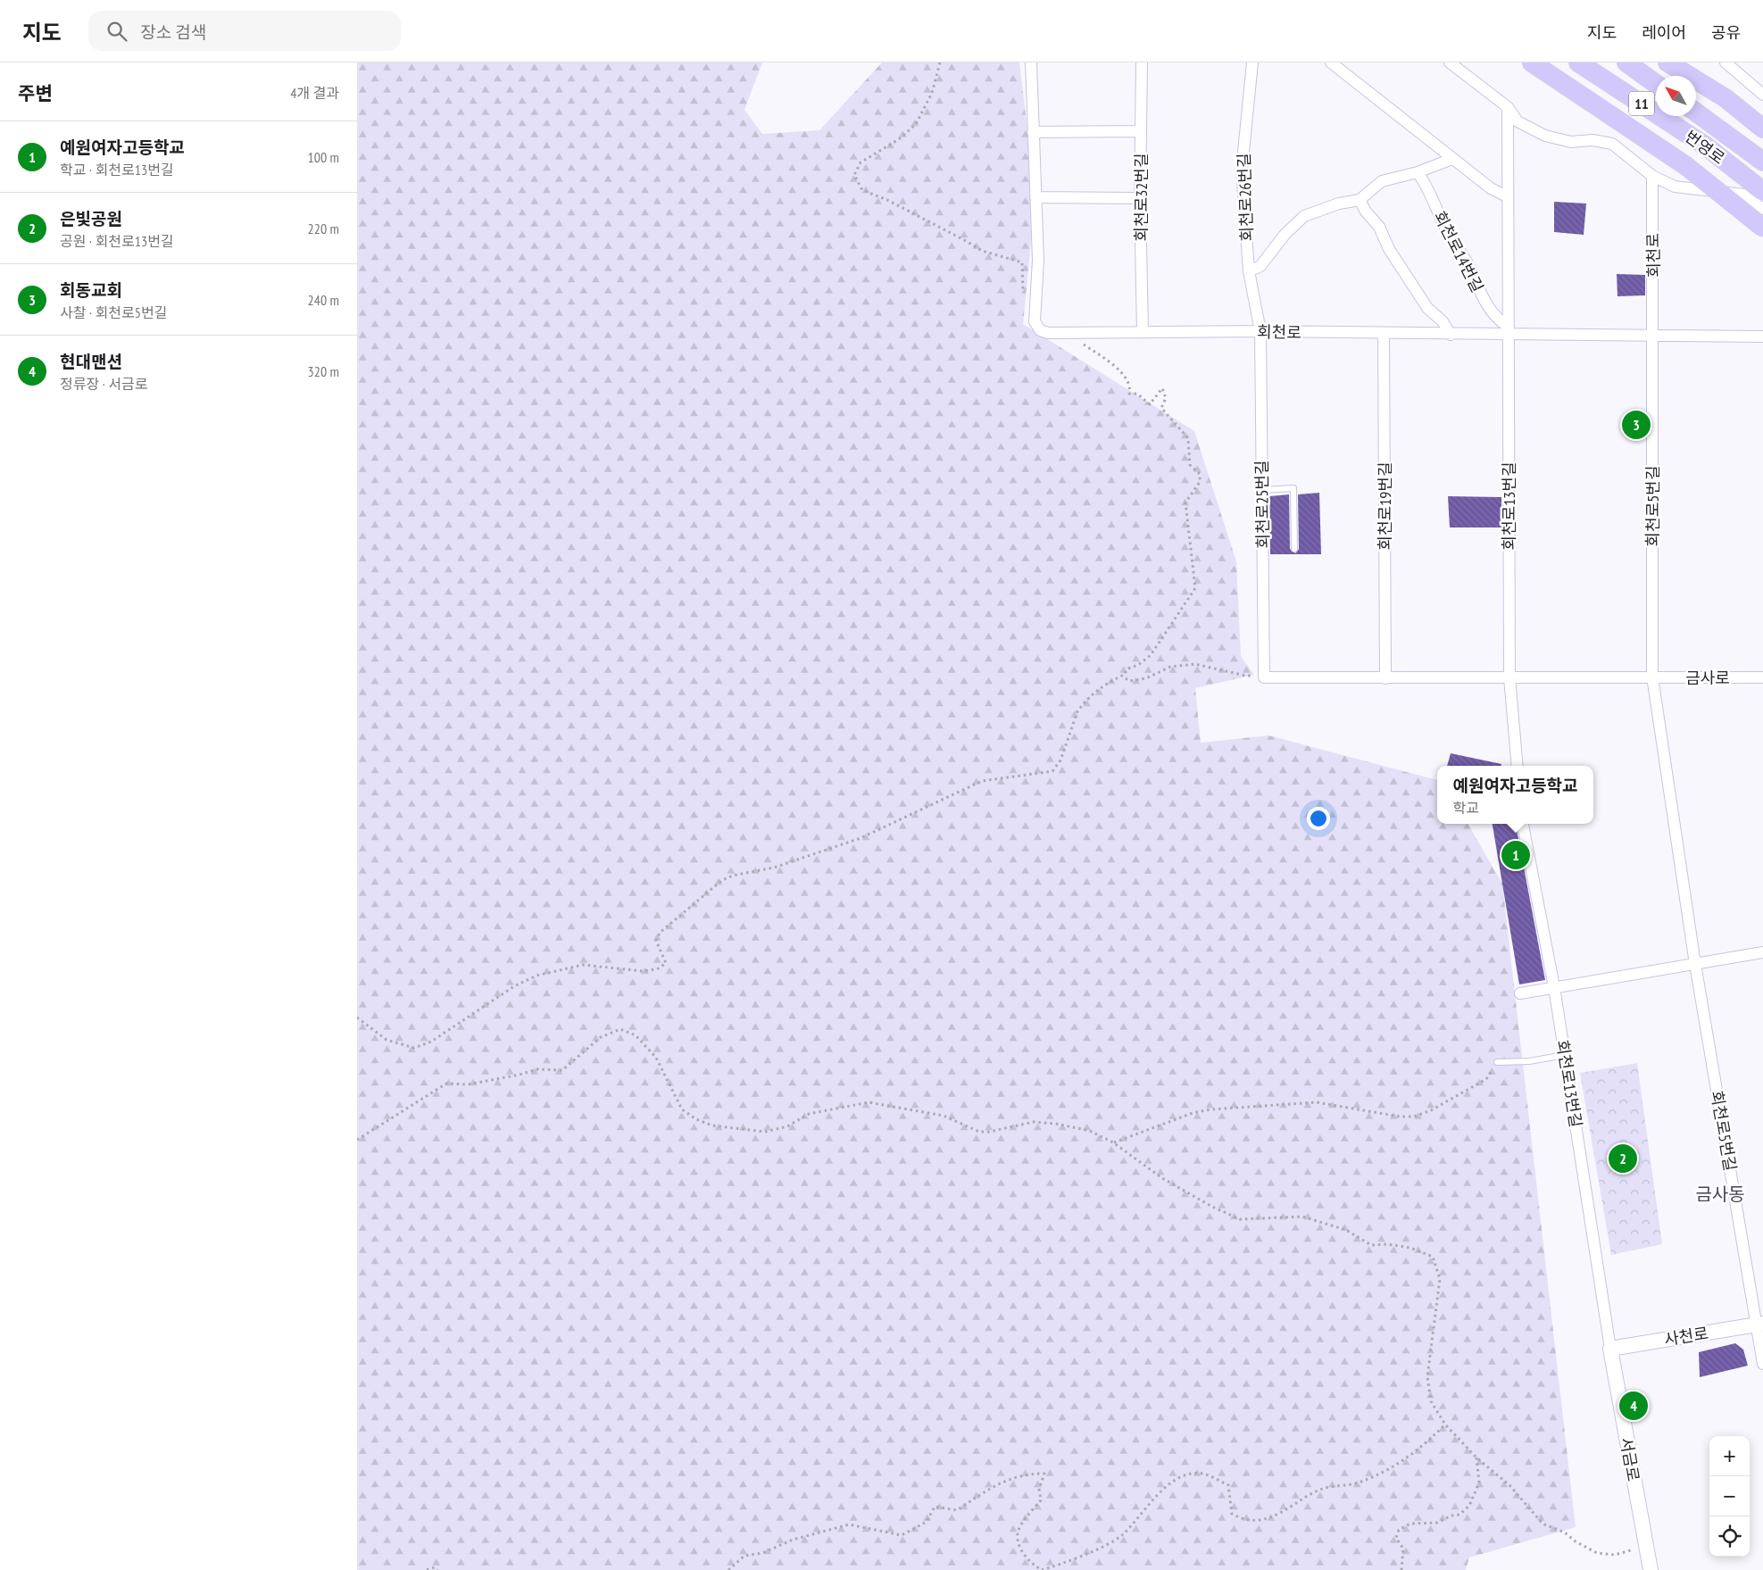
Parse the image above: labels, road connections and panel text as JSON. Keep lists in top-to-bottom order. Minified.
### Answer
{"streets":{"highway":["11","번영로"],"street":["회천로32번길","회천로26번길","회천로14번길","회천로","회천로25번길","회천로19번길","회천로13번길","회천로5번길","금사로","사천로","서금로"]},"crossings":[["회천로32번길","회천로"],["회천로26번길","회천로"],["회천로26번길","회천로25번길"],["회천로14번길","회천로"],["회천로14번길","회천로13번길"],["회천로","회천로25번길"],["회천로","회천로19번길"],["회천로","회천로13번길"],["회천로","회천로5번길"],["회천로13번길","사천로"],["회천로13번길","서금로"],["회천로5번길","금사로"],["회천로5번길","사천로"],["사천로","서금로"]],"districts":["금사동"],"north":"top left","page":{"header":"지도","search":"장소 검색","nav":["지도","레이어","공유"],"heading":["주변","4개 결과"],"list":[{"mark":"1","name":"예원여자고등학교","note":"학교 · 회천로13번길","value":"100 m"},{"mark":"2","name":"은빛공원","note":"공원 · 회천로13번길","value":"220 m"},{"mark":"3","name":"회동교회","note":"사찰 · 회천로5번길","value":"240 m"},{"mark":"4","name":"현대맨션","note":"정류장 · 서금로","value":"320 m"}],"pins":["3","1","2","4"],"popup":["예원여자고등학교","학교"],"map_buttons":["+","−"]}}
